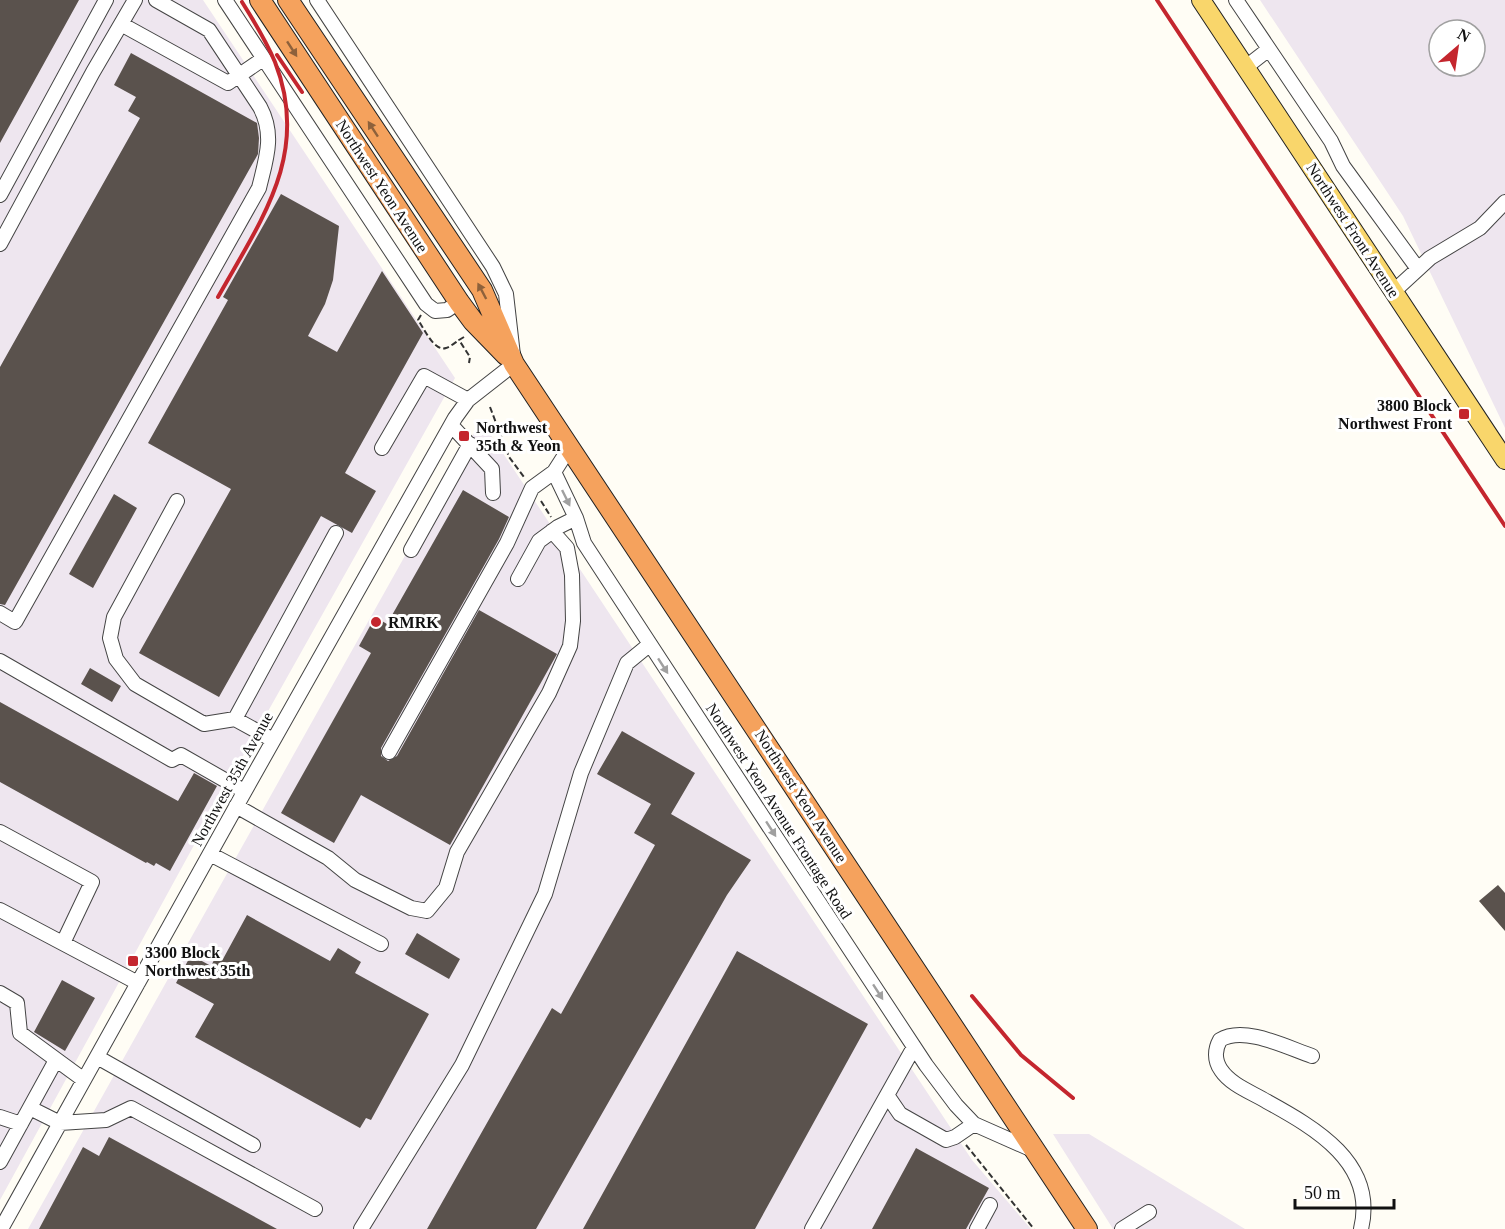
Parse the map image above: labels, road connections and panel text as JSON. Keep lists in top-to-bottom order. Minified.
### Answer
{"streets":{"highway":["Northwest Yeon Avenue"],"main road":["Northwest Front Avenue"],"street":["Northwest 35th Avenue","Northwest Yeon Avenue Frontage Road"]},"crossings":[["Northwest Yeon Avenue","Northwest 35th Avenue"],["Northwest Yeon Avenue","Northwest Yeon Avenue Frontage Road"]],"one_way":["Northwest Yeon Avenue Frontage Road"],"places":{"transit":["3800 Block Northwest Front","Northwest 35th & Yeon","3300 Block Northwest 35th"],"other":["RMRK"]},"scale_bar":"50 m","north":"top right"}
